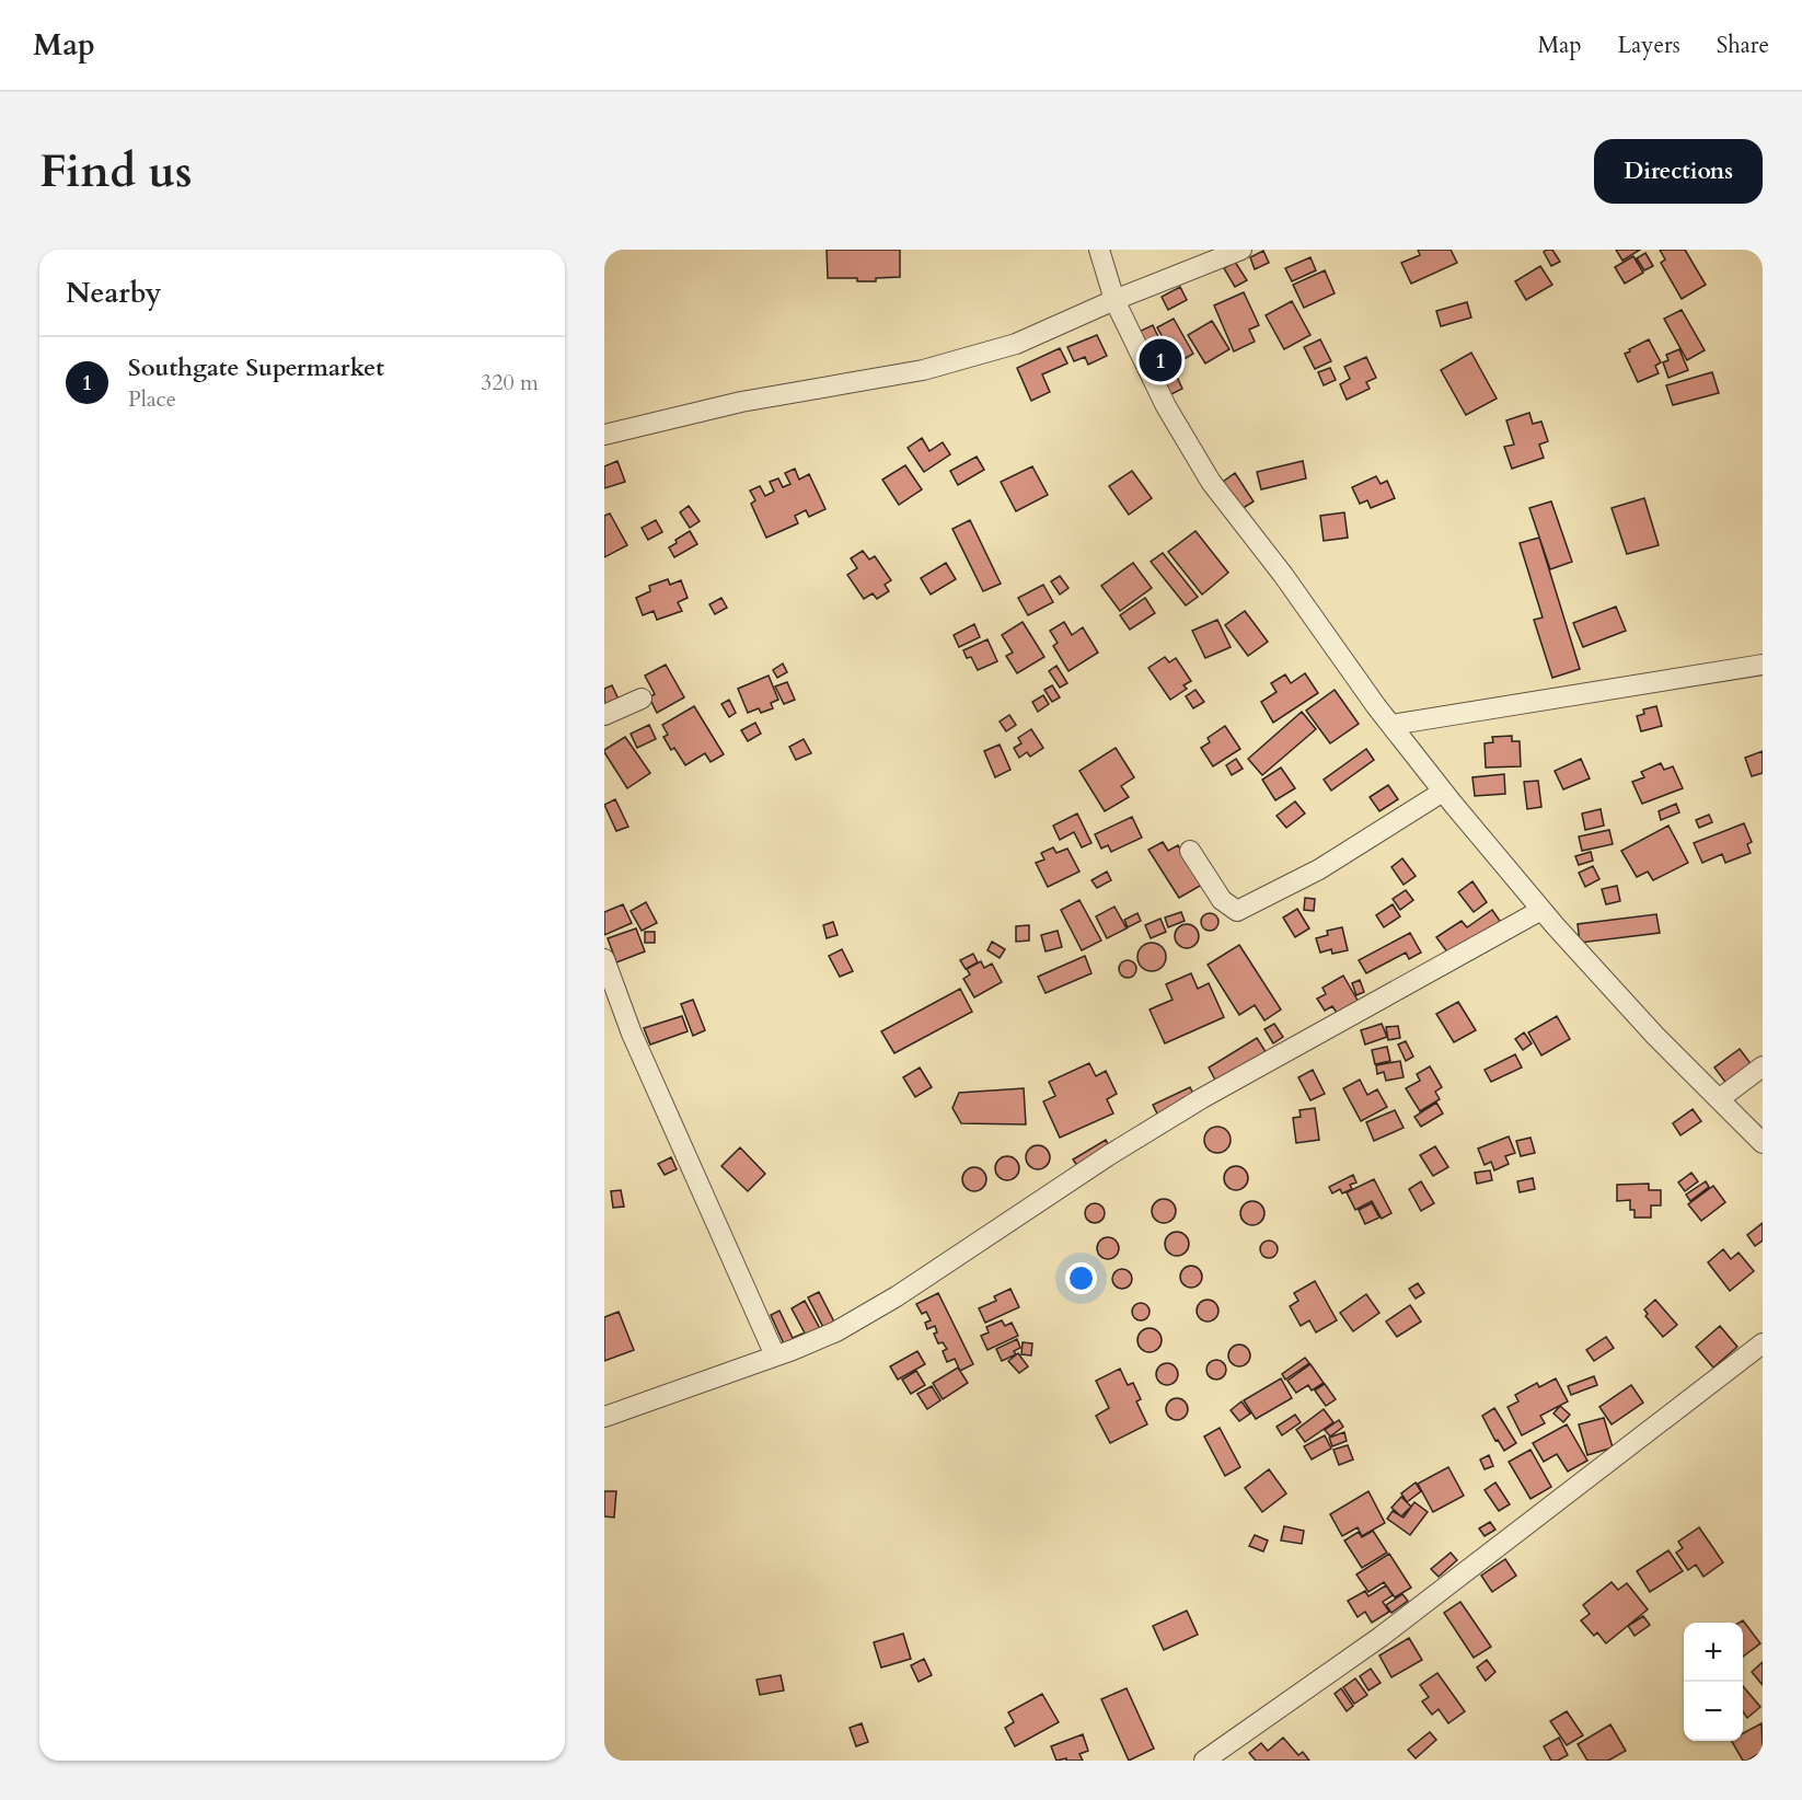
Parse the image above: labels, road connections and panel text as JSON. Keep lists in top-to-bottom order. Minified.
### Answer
{"page":{"header":"Map","nav":["Map","Layers","Share"],"buttons":"Directions","title":"Find us","heading":"Nearby","list":[{"mark":"1","name":"Southgate Supermarket","note":"Place","value":"320 m"}],"pins":"1","map_buttons":["+","−"]}}
